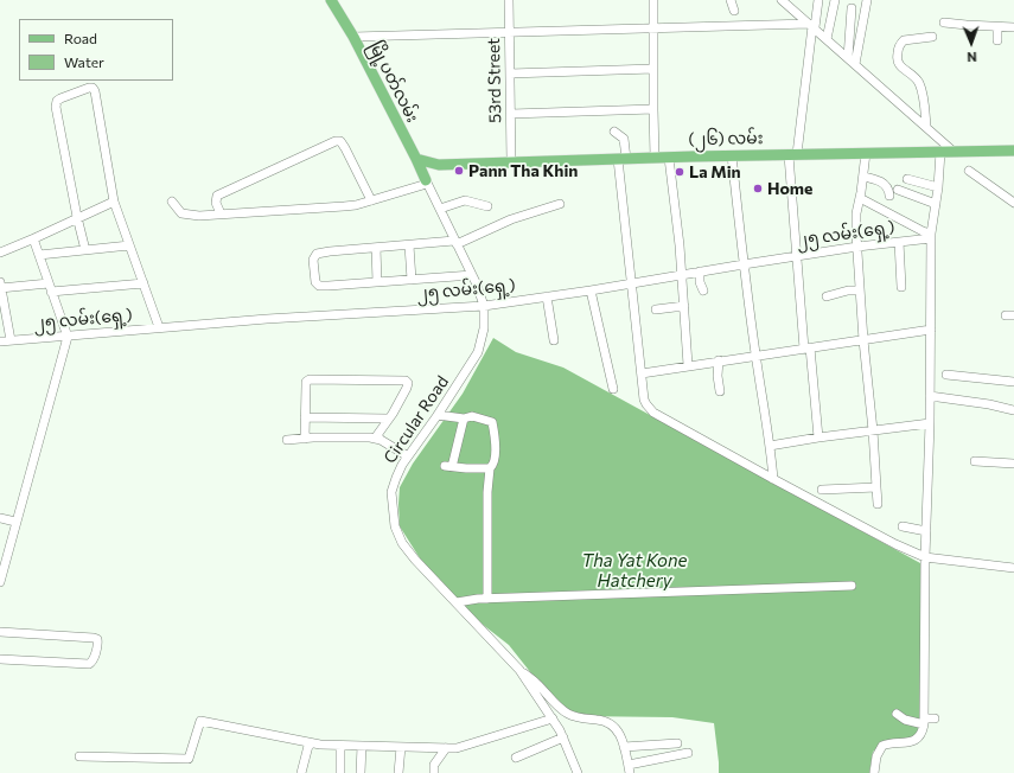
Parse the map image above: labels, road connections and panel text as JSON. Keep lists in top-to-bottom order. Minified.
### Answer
{"streets":{"main road":["မြို့ပတ်လမ်း","(၂၆) လမ်း"],"street":["53rd Street","၂၅ လမ်း(ရှေ့)","Circular Road"]},"crossings":[["53rd Street","(၂၆) လမ်း"],["မြို့ပတ်လမ်း","(၂၆) လမ်း"],["မြို့ပတ်လမ်း","Circular Road"],["၂၅ လမ်း(ရှေ့)","Circular Road"]],"water":["Tha Yat Kone Hatchery"],"places":["Pann Tha Khin","La Min","Home"],"legend":["Road","Water"],"north":"bottom"}
